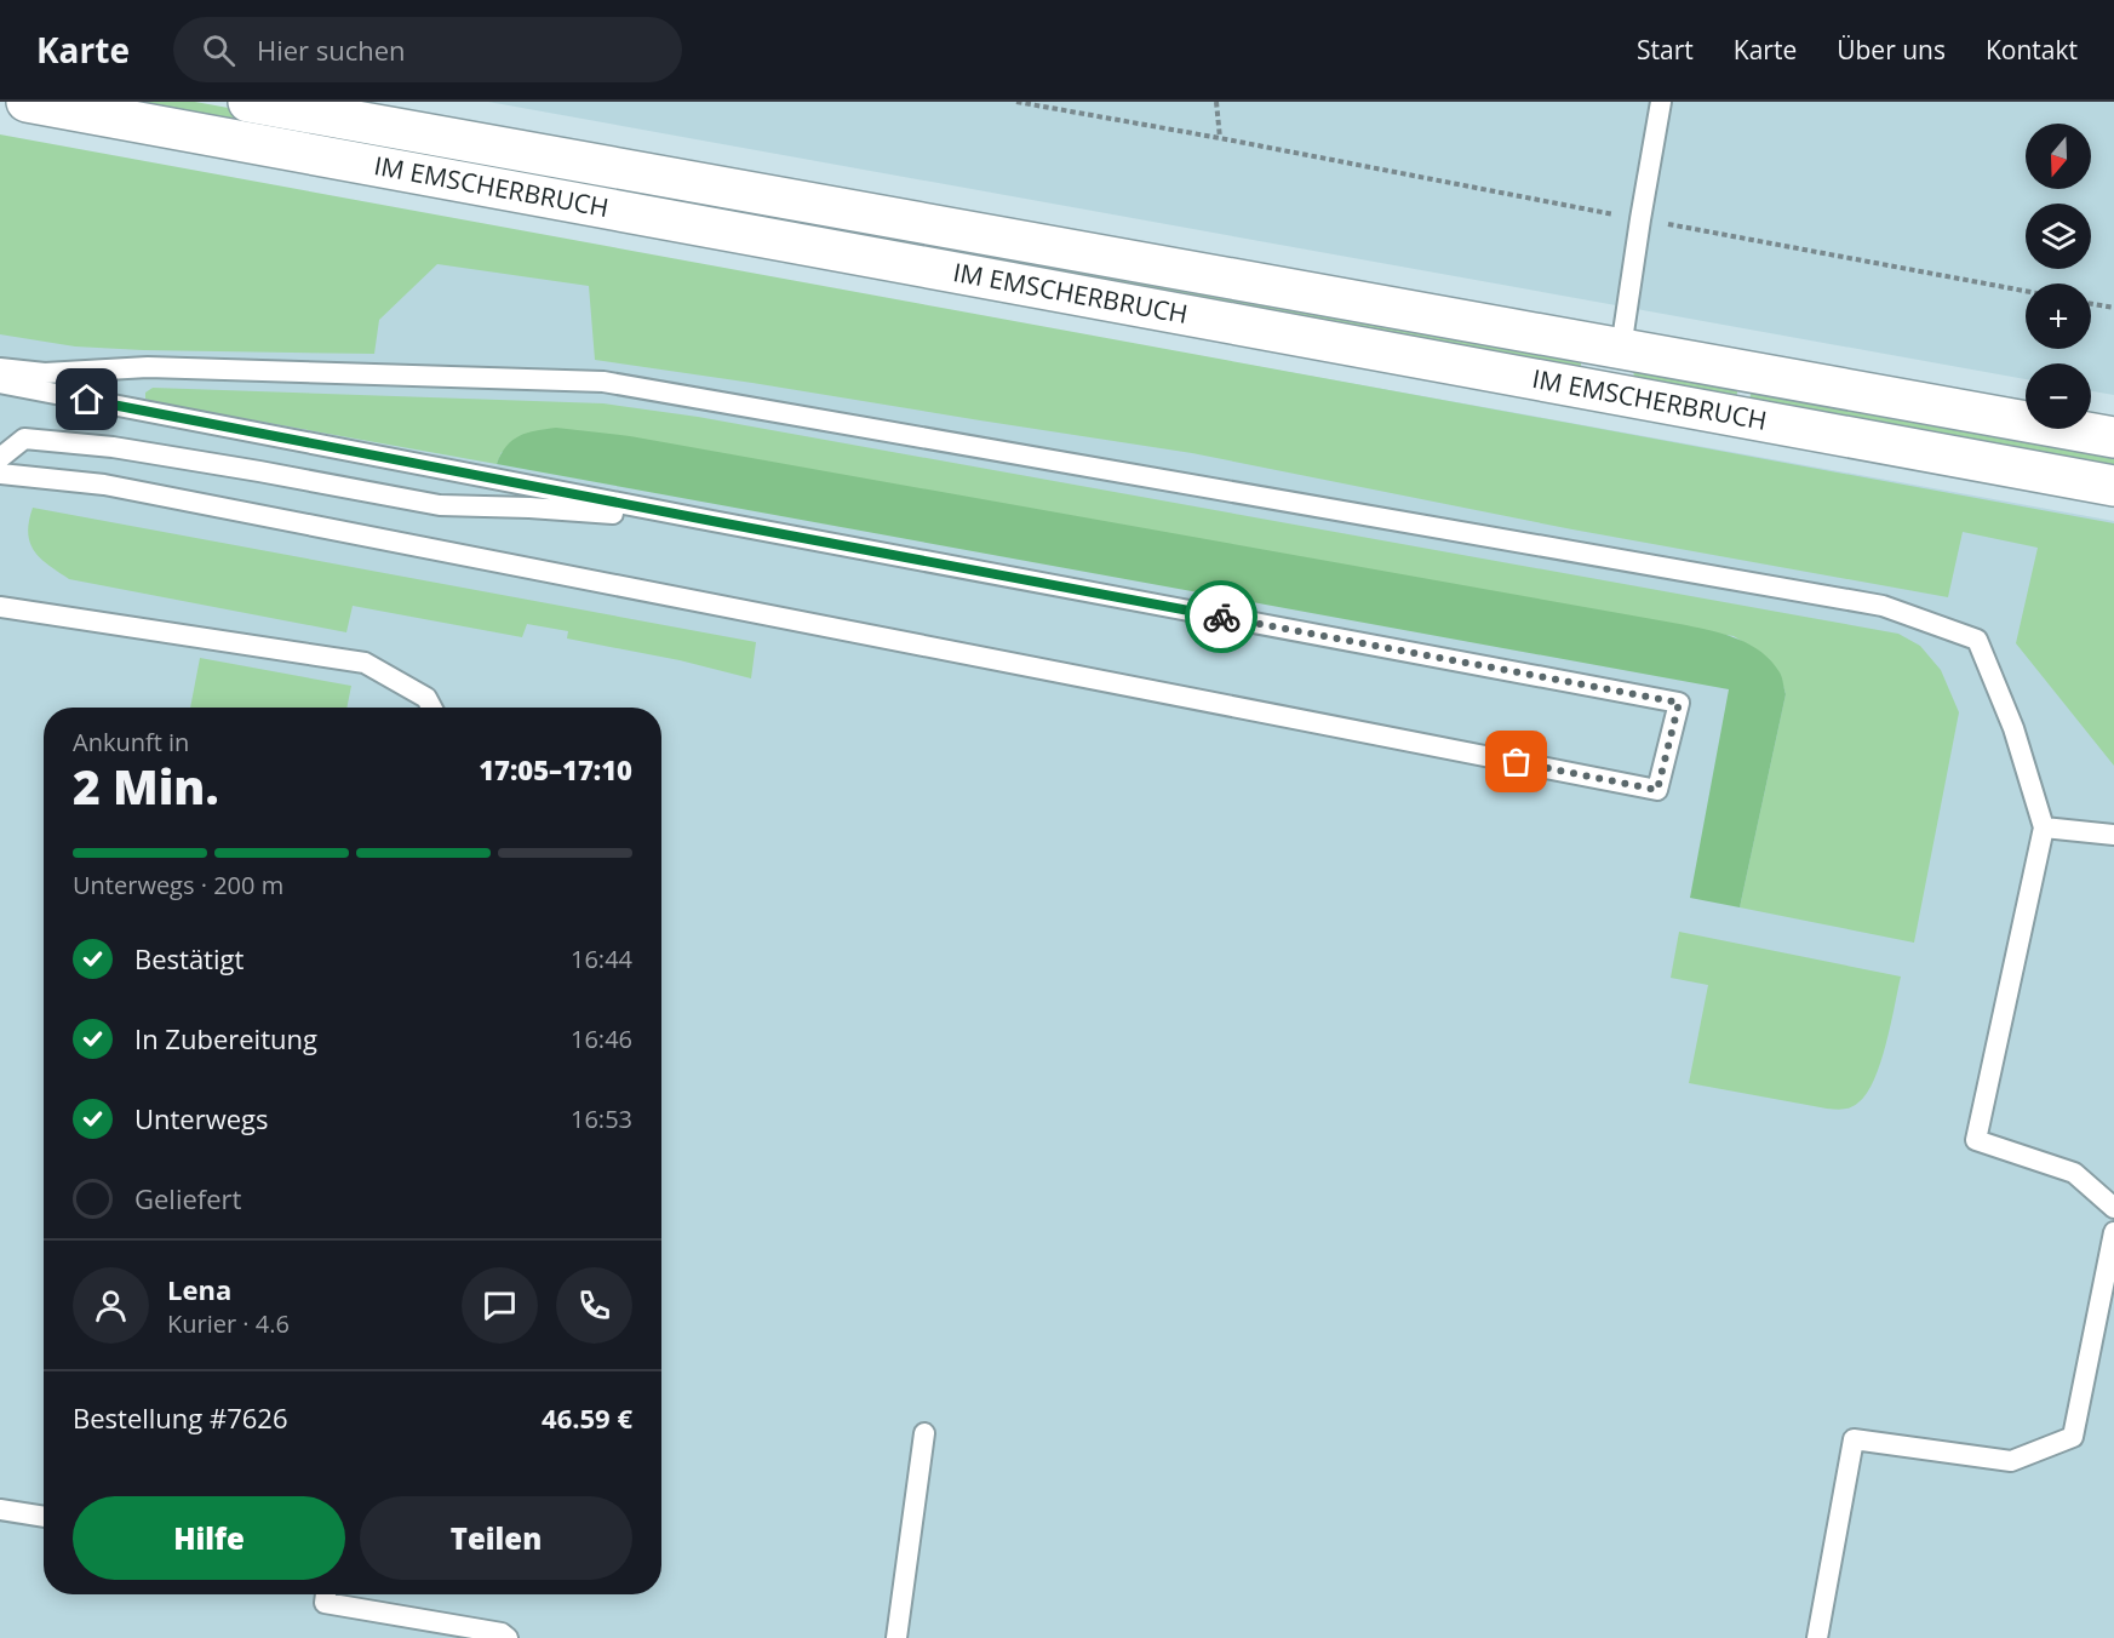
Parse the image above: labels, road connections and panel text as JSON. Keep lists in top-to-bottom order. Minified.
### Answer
{"streets":{"main road":["IM EMSCHERBRUCH"]},"north":"bottom","page":{"header":"Karte","search":"Hier suchen","nav":["Start","Karte","Über uns","Kontakt"],"map_buttons":["+","−"],"heading":["2 Min.","Ankunft in","17:05–17:10"],"panel":["Lena","Kurier · 4.6","Bestellung #7626","46.59 €"],"bar":"Unterwegs · 200 m","list":[["Bestätigt","16:44"],["In Zubereitung","16:46"],["Unterwegs","16:53"],"Geliefert"],"buttons":["Hilfe","Teilen"]}}
